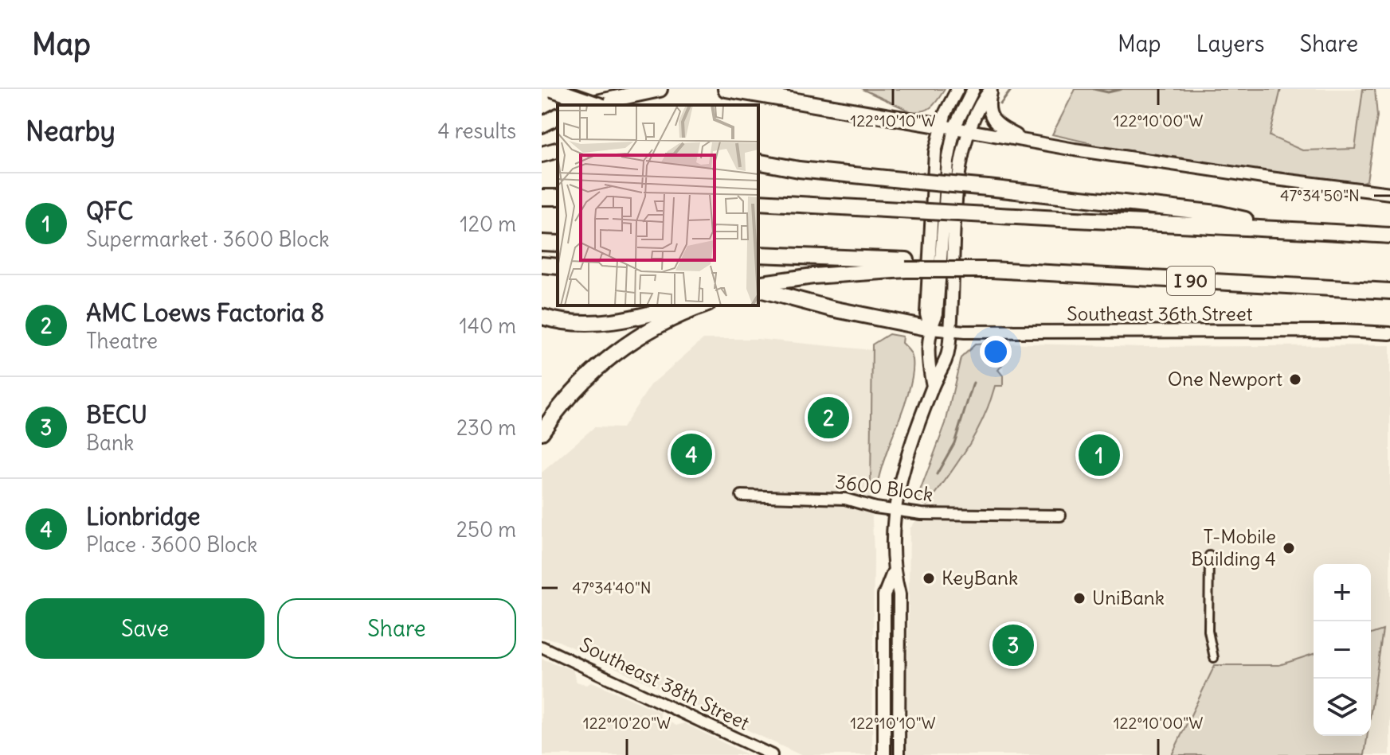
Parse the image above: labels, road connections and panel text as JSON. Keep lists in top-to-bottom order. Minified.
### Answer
{"streets":{"highway":["I 90"],"main road":["Southeast 36th Street"],"street":["3600 Block","Southeast 38th Street"]},"places":["One Newport","T-Mobile Building 4","KeyBank","UniBank"],"page":{"header":"Map","nav":["Map","Layers","Share"],"heading":["Nearby","4 results"],"list":[{"mark":"1","name":"QFC","note":"Supermarket · 3600 Block","value":"120 m"},{"mark":"2","name":"AMC Loews Factoria 8","note":"Theatre","value":"140 m"},{"mark":"3","name":"BECU","note":"Bank","value":"230 m"},{"mark":"4","name":"Lionbridge","note":"Place · 3600 Block","value":"250 m"}],"pins":["2","4","1","3"],"map_buttons":["+","−"],"buttons":["Save","Share"]},"coordinates":["122°10'10\"W","122°10'00\"W","47°34'50\"N","47°34'40\"N","122°10'20\"W"]}
